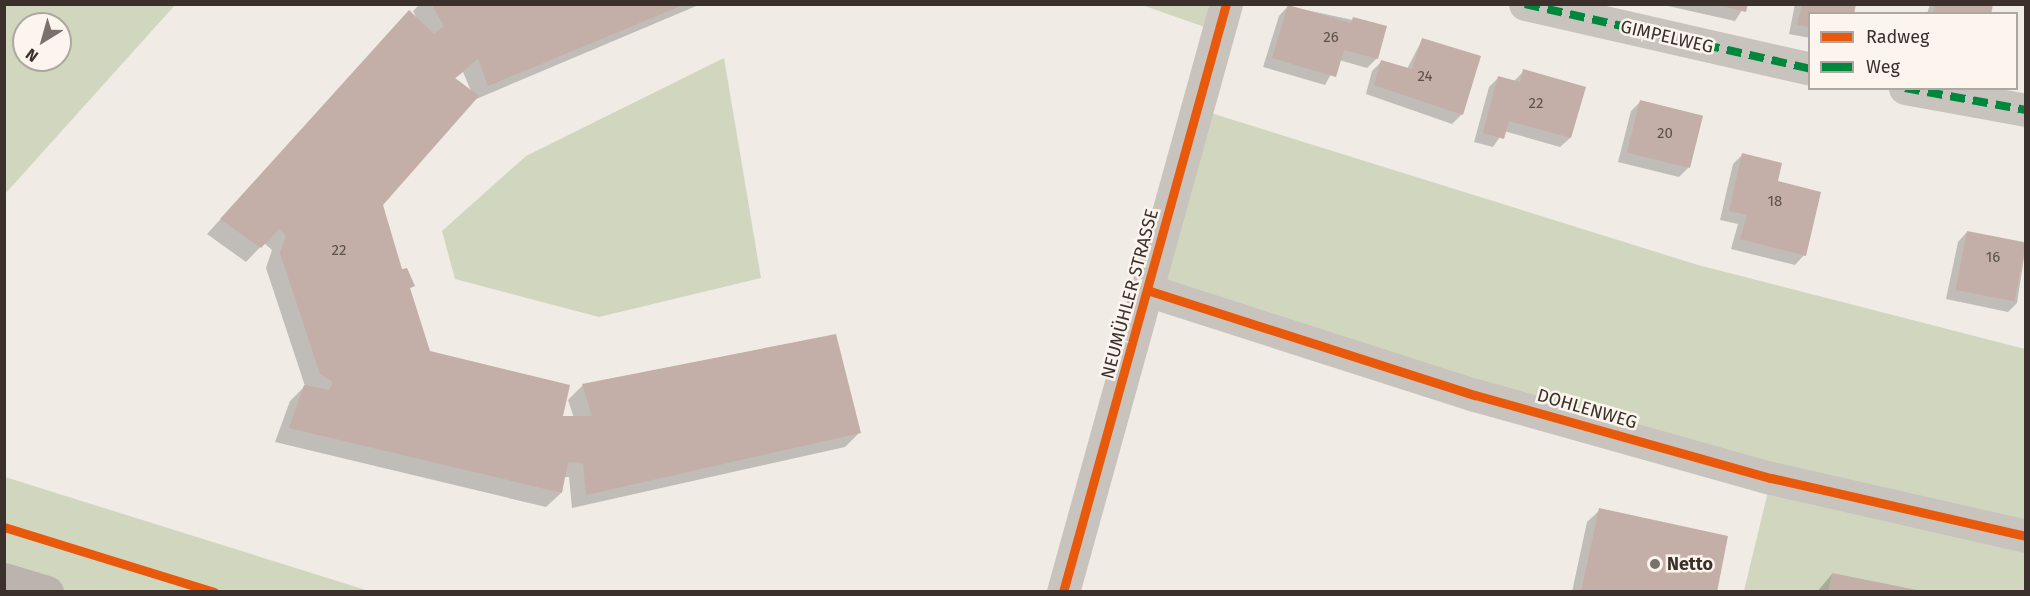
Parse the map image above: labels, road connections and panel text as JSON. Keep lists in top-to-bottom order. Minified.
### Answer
{"streets":{"street":["GIMPELWEG","NEUMÜHLER STRASSE","DOHLENWEG"]},"crossings":[["NEUMÜHLER STRASSE","DOHLENWEG"]],"places":["Netto"],"house_numbers":["26","24","22","20","18","22","16"],"legend":["Radweg","Weg"],"north":"bottom left"}
